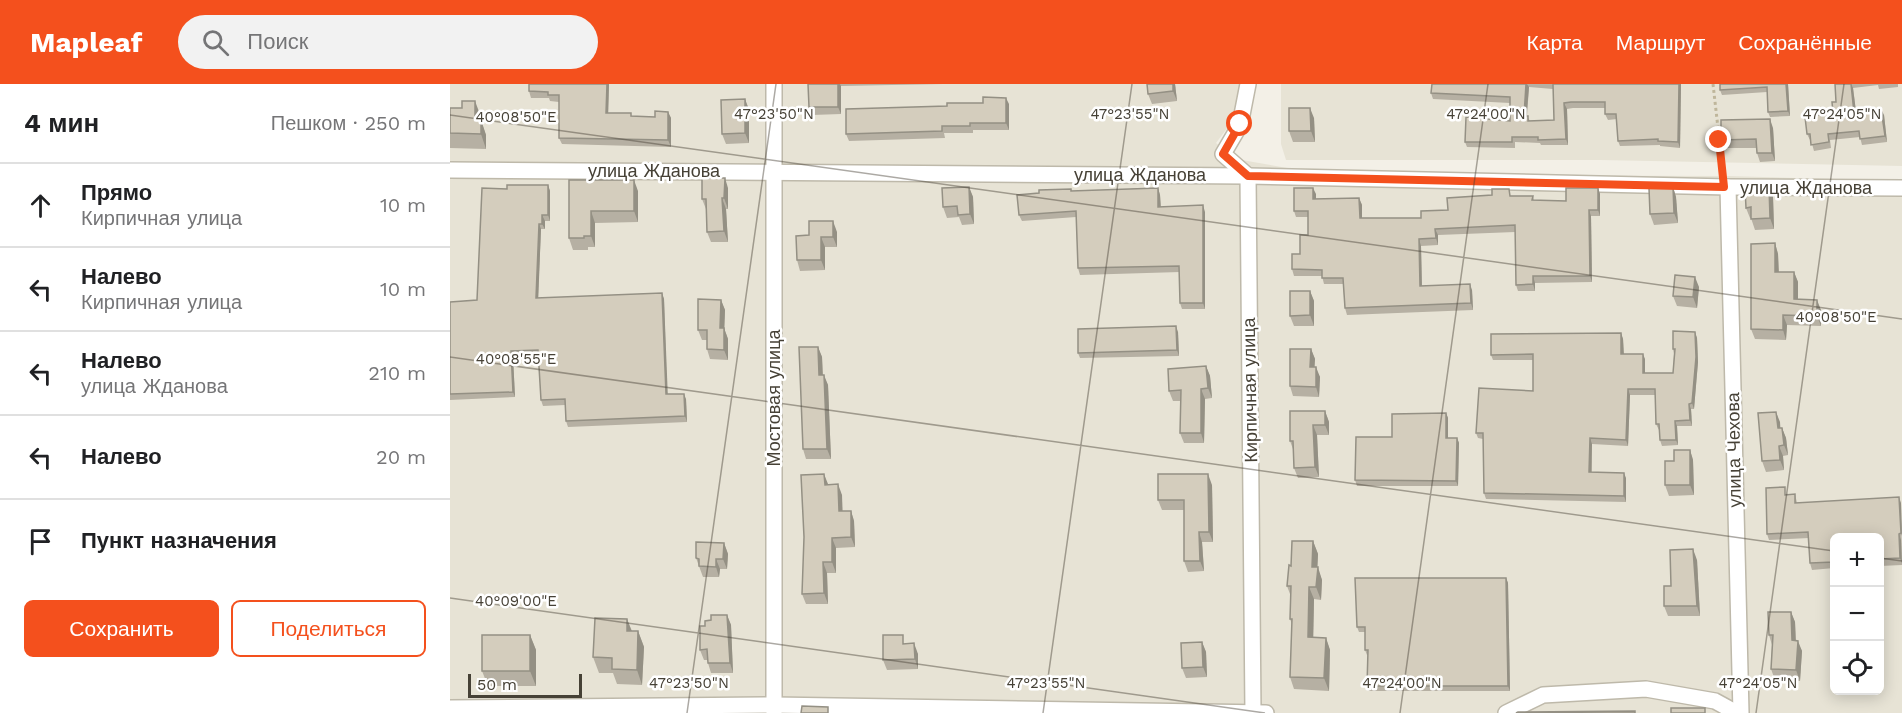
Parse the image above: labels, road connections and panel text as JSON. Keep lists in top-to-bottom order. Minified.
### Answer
{"streets":{"street":["улица Жданова","Кирпичная улица","Мостовая улица","улица Чехова"]},"crossings":[["улица Жданова","Кирпичная улица"],["улица Жданова","Мостовая улица"],["улица Жданова","улица Чехова"]],"scale_bar":"50 m","page":{"header":"Mapleaf","search":"Поиск","nav":["Карта","Маршрут","Сохранённые"],"heading":["4 мин","Пешком · 250 m"],"list":[["Прямо","Кирпичная улица","10 m"],["Налево","Кирпичная улица","10 m"],["Налево","улица Жданова","210 m"],["Налево","20 m"],"Пункт назначения"],"map_buttons":["+","−"],"buttons":["Сохранить","Поделиться"],"scale":"50 m"},"coordinates":["47°23'50\"N","47°23'55\"N","47°24'00\"N","47°24'05\"N","40°08'50\"E","40°08'55\"E","40°09'00\"E"]}
